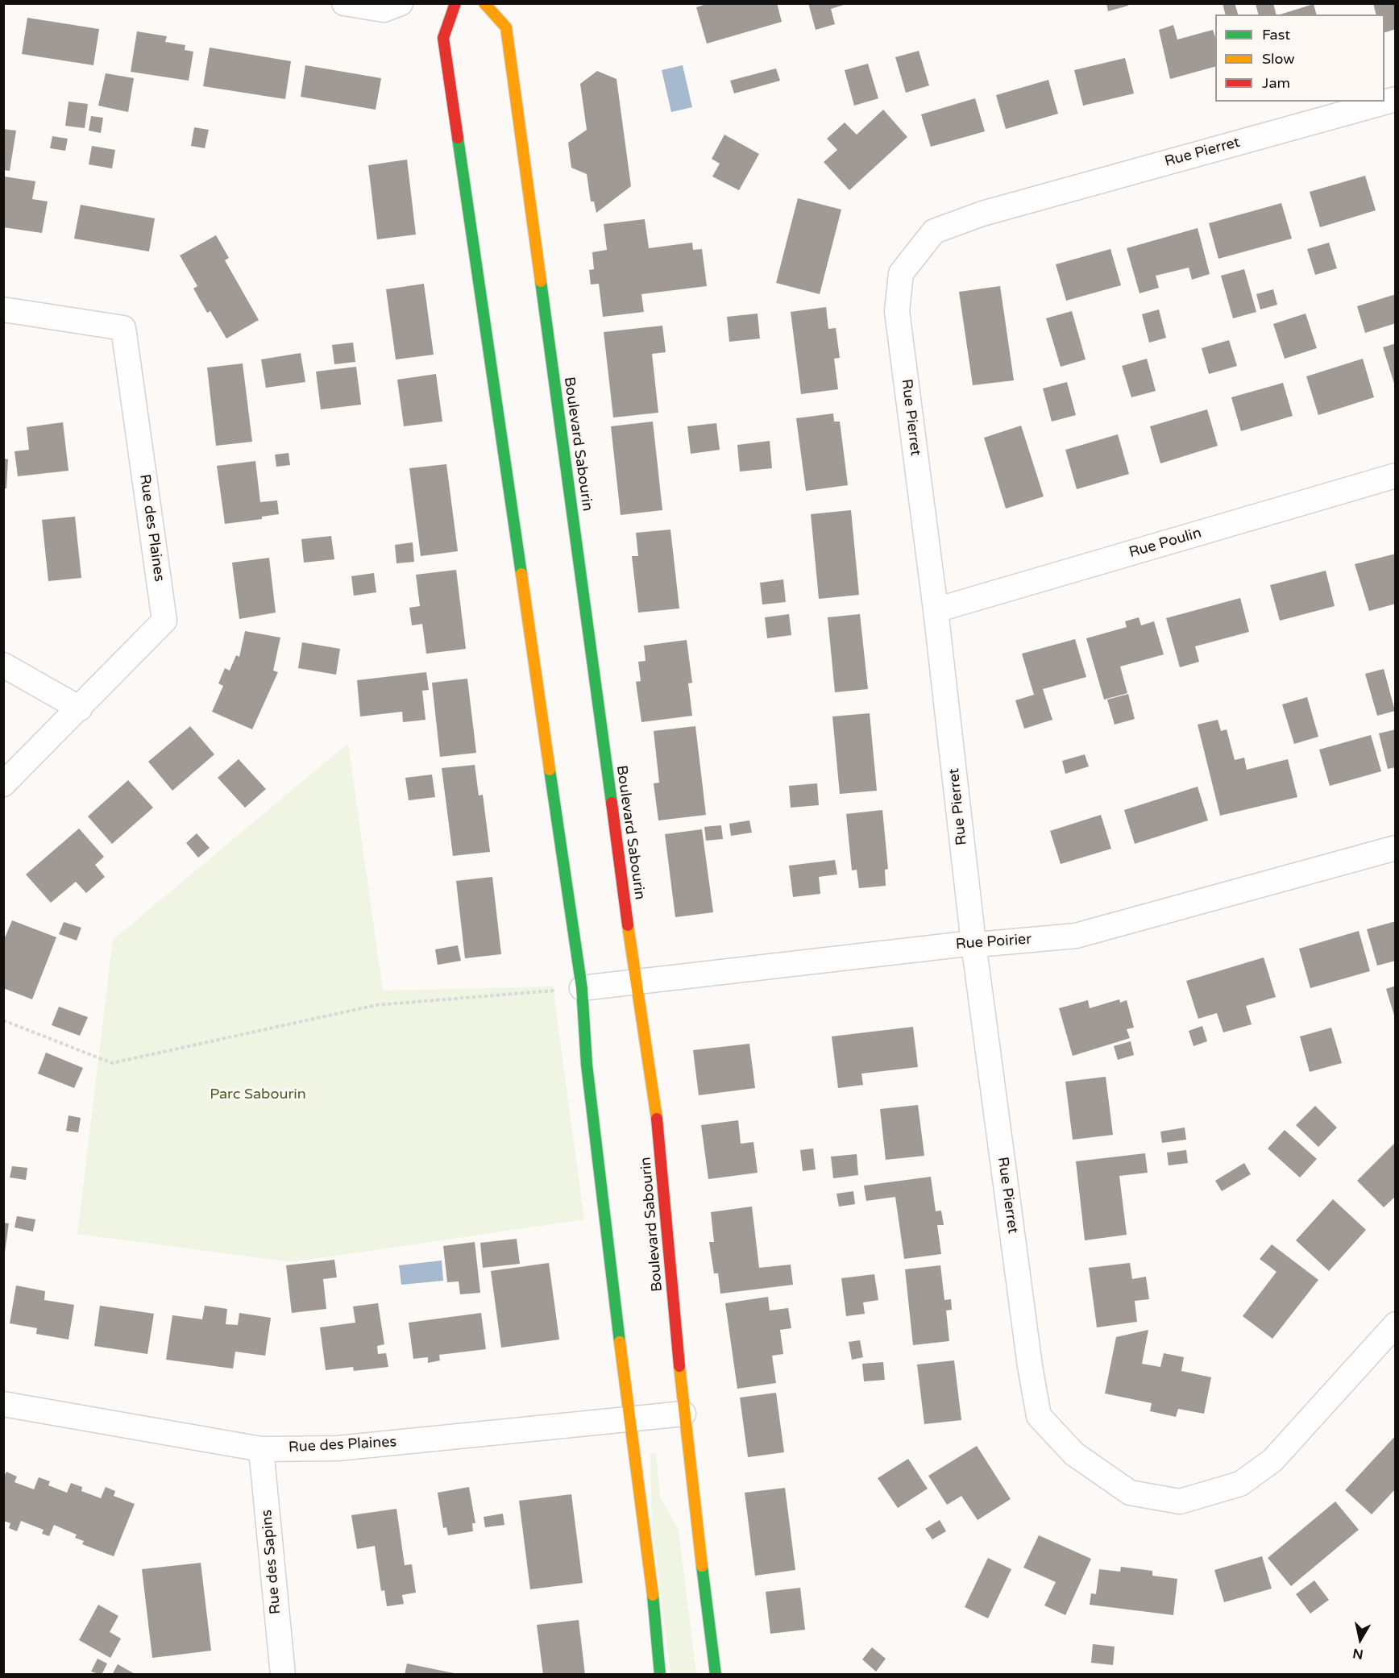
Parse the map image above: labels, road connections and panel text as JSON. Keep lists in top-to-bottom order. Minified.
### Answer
{"streets":{"street":["Rue Pierret","Boulevard Sabourin","Rue des Plaines","Rue Poulin","Rue Poirier","Rue des Sapins"]},"crossings":[["Rue Pierret","Rue Poulin"],["Rue Pierret","Rue Poirier"],["Boulevard Sabourin","Rue des Plaines"],["Boulevard Sabourin","Rue Poirier"],["Rue des Plaines","Rue des Sapins"]],"parks":["Parc Sabourin"],"legend":["Fast","Slow","Jam"],"north":"bottom"}
